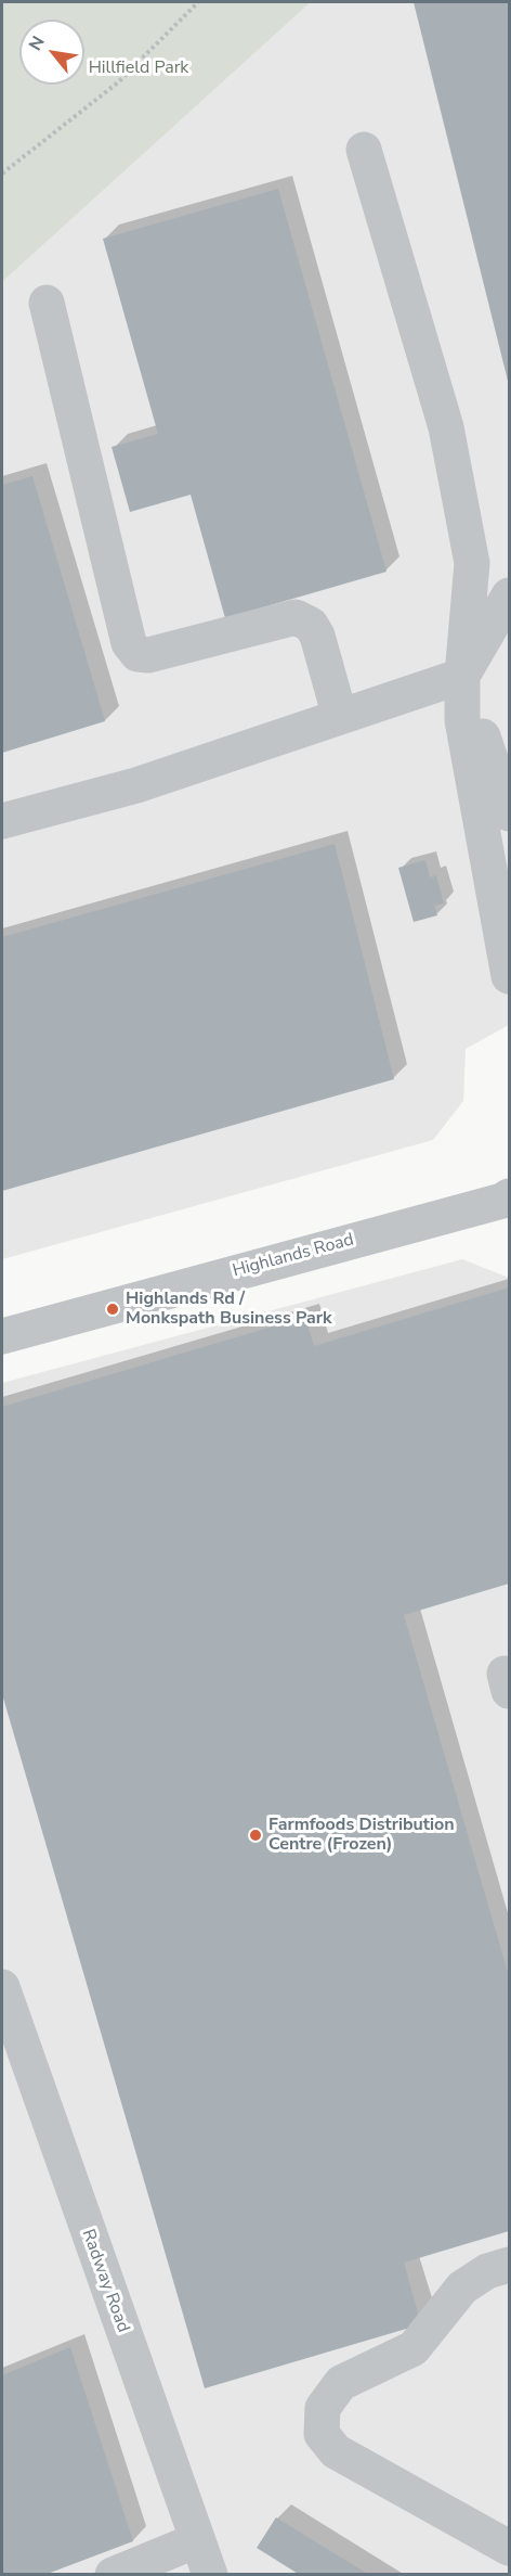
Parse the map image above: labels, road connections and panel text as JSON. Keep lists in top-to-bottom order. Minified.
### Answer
{"streets":{"street":["Highlands Road","Radway Road"]},"parks":["Hillfield Park"],"places":["Highlands Rd / Monkspath Business Park","Farmfoods Distribution Centre (Frozen)"],"north":"top left"}
